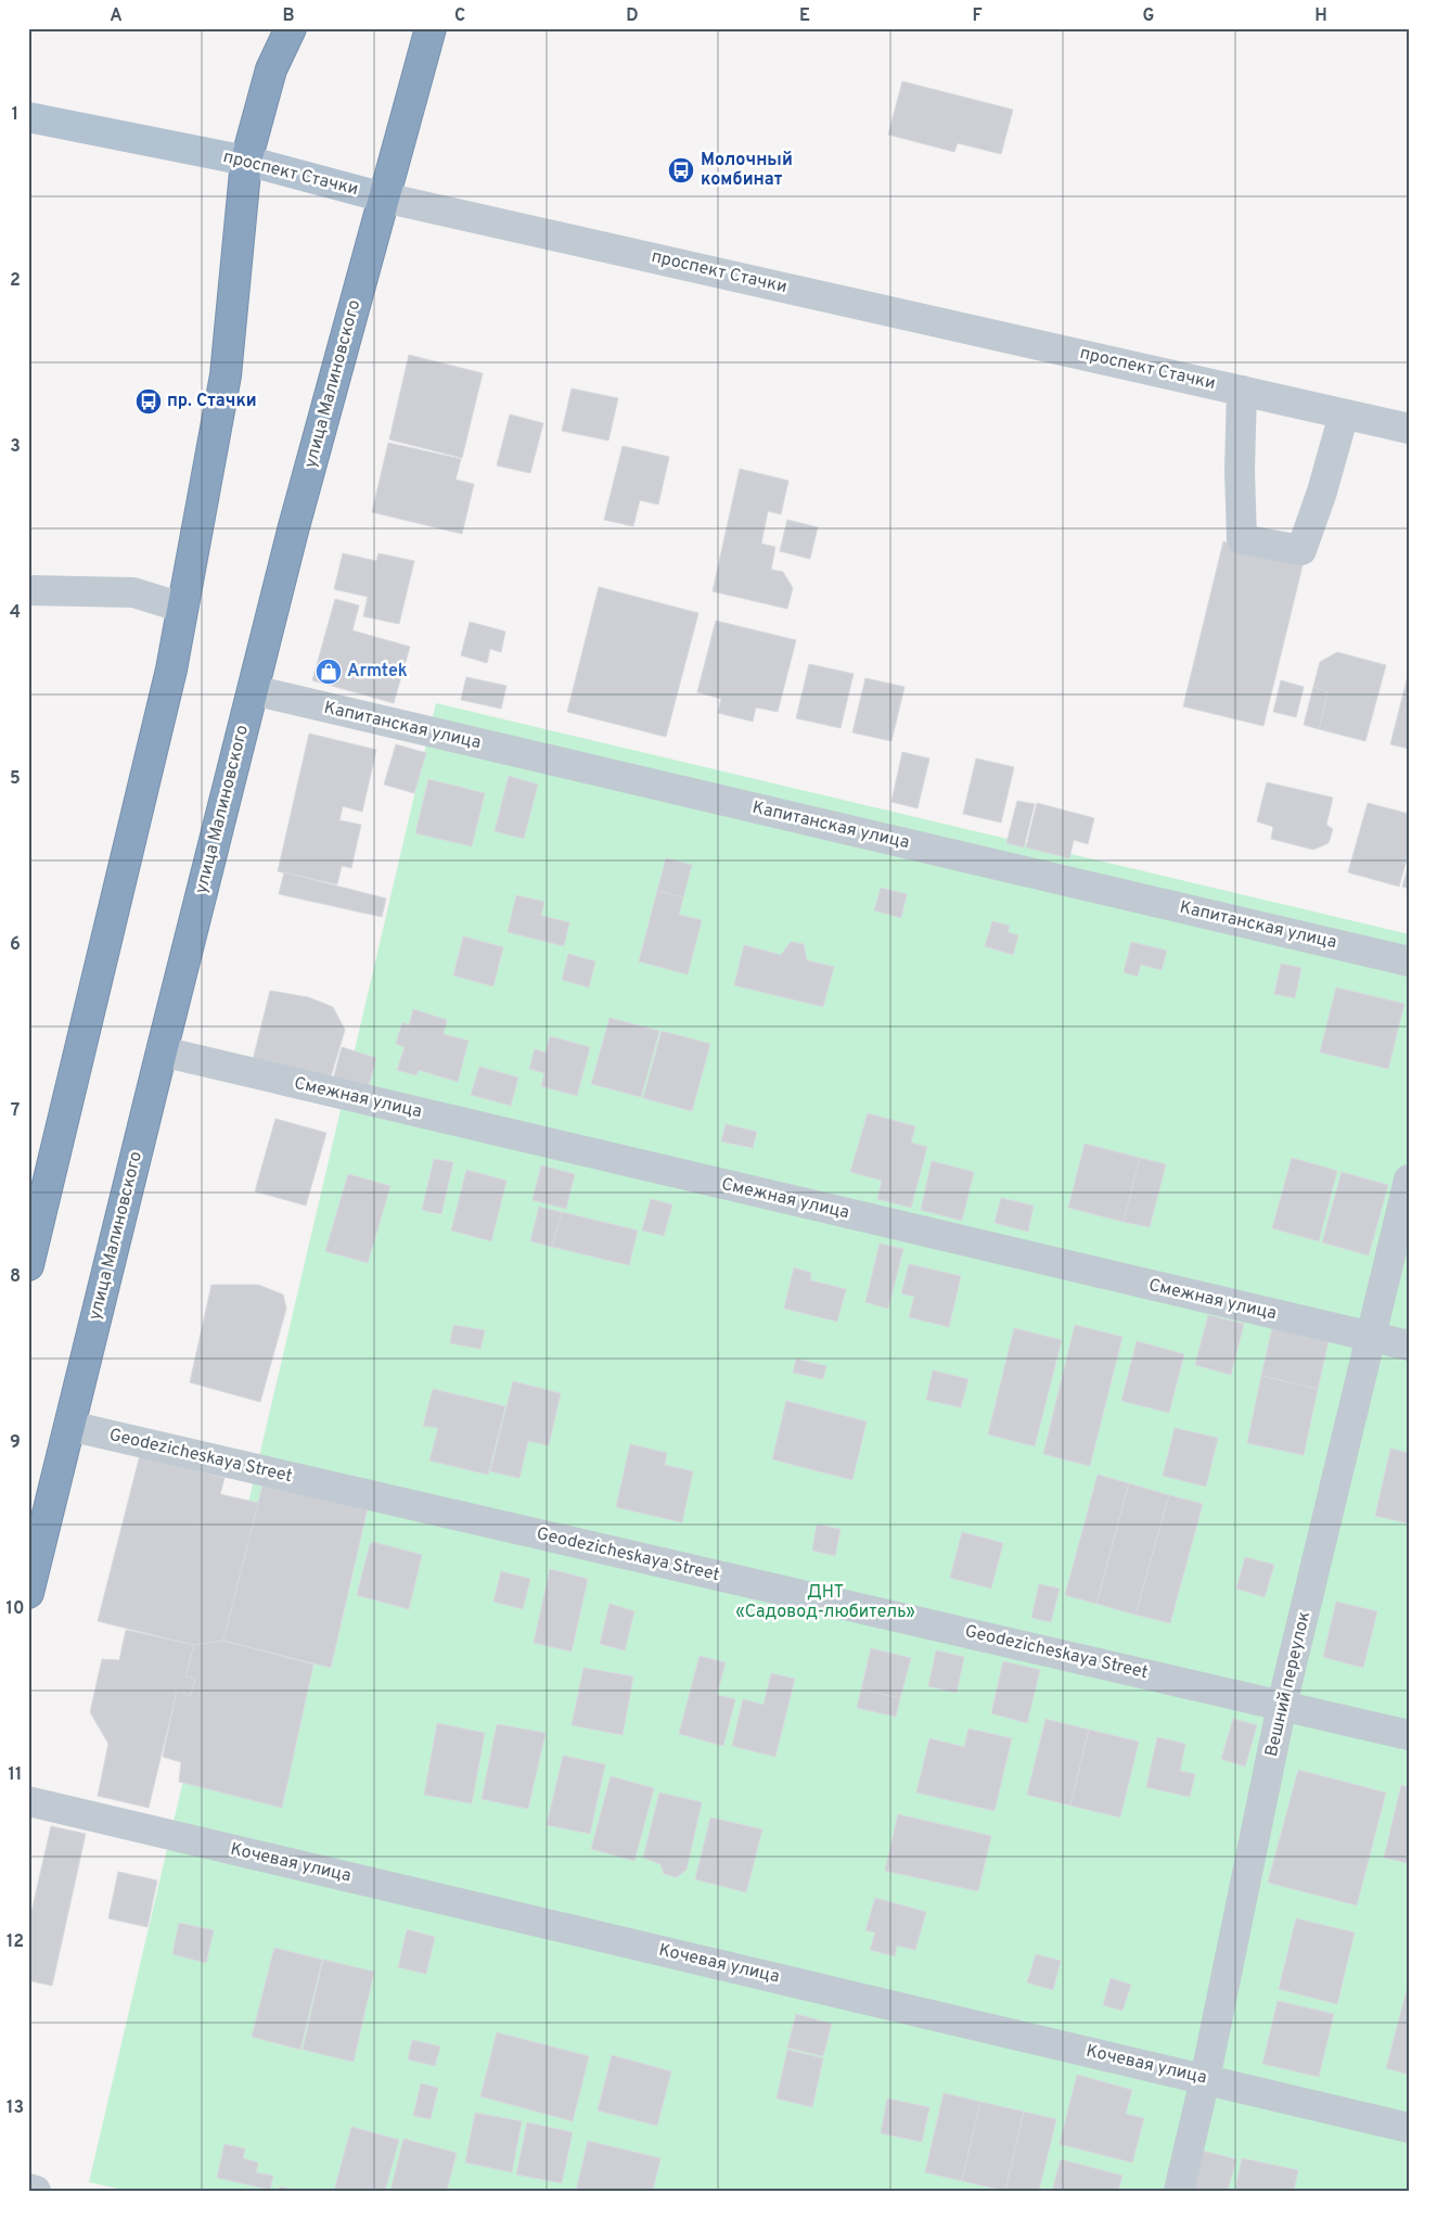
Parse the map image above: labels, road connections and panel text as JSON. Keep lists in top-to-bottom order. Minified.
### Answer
{"streets":{"highway":["улица Малиновского"],"main road":["проспект Стачки"],"street":["Капитанская улица","Смежная улица","Geodezicheskaya Street","Вешний переулок","Кочевая улица"]},"crossings":[["проспект Стачки","улица Малиновского"],["улица Малиновского","Капитанская улица"],["улица Малиновского","Смежная улица"],["улица Малиновского","Geodezicheskaya Street"],["Смежная улица","Вешний переулок"],["Geodezicheskaya Street","Вешний переулок"],["Вешний переулок","Кочевая улица"]],"parks":["ДНТ «Садовод-любитель»"],"places":{"bus stop":["Молочный комбинат","пр. Стачки"],"shop":["Armtek"]},"grid":{"columns":["A","B","C","D","E","F","G","H"],"rows":["1","2","3","4","5","6","7","8","9","10","11","12","13"]}}
